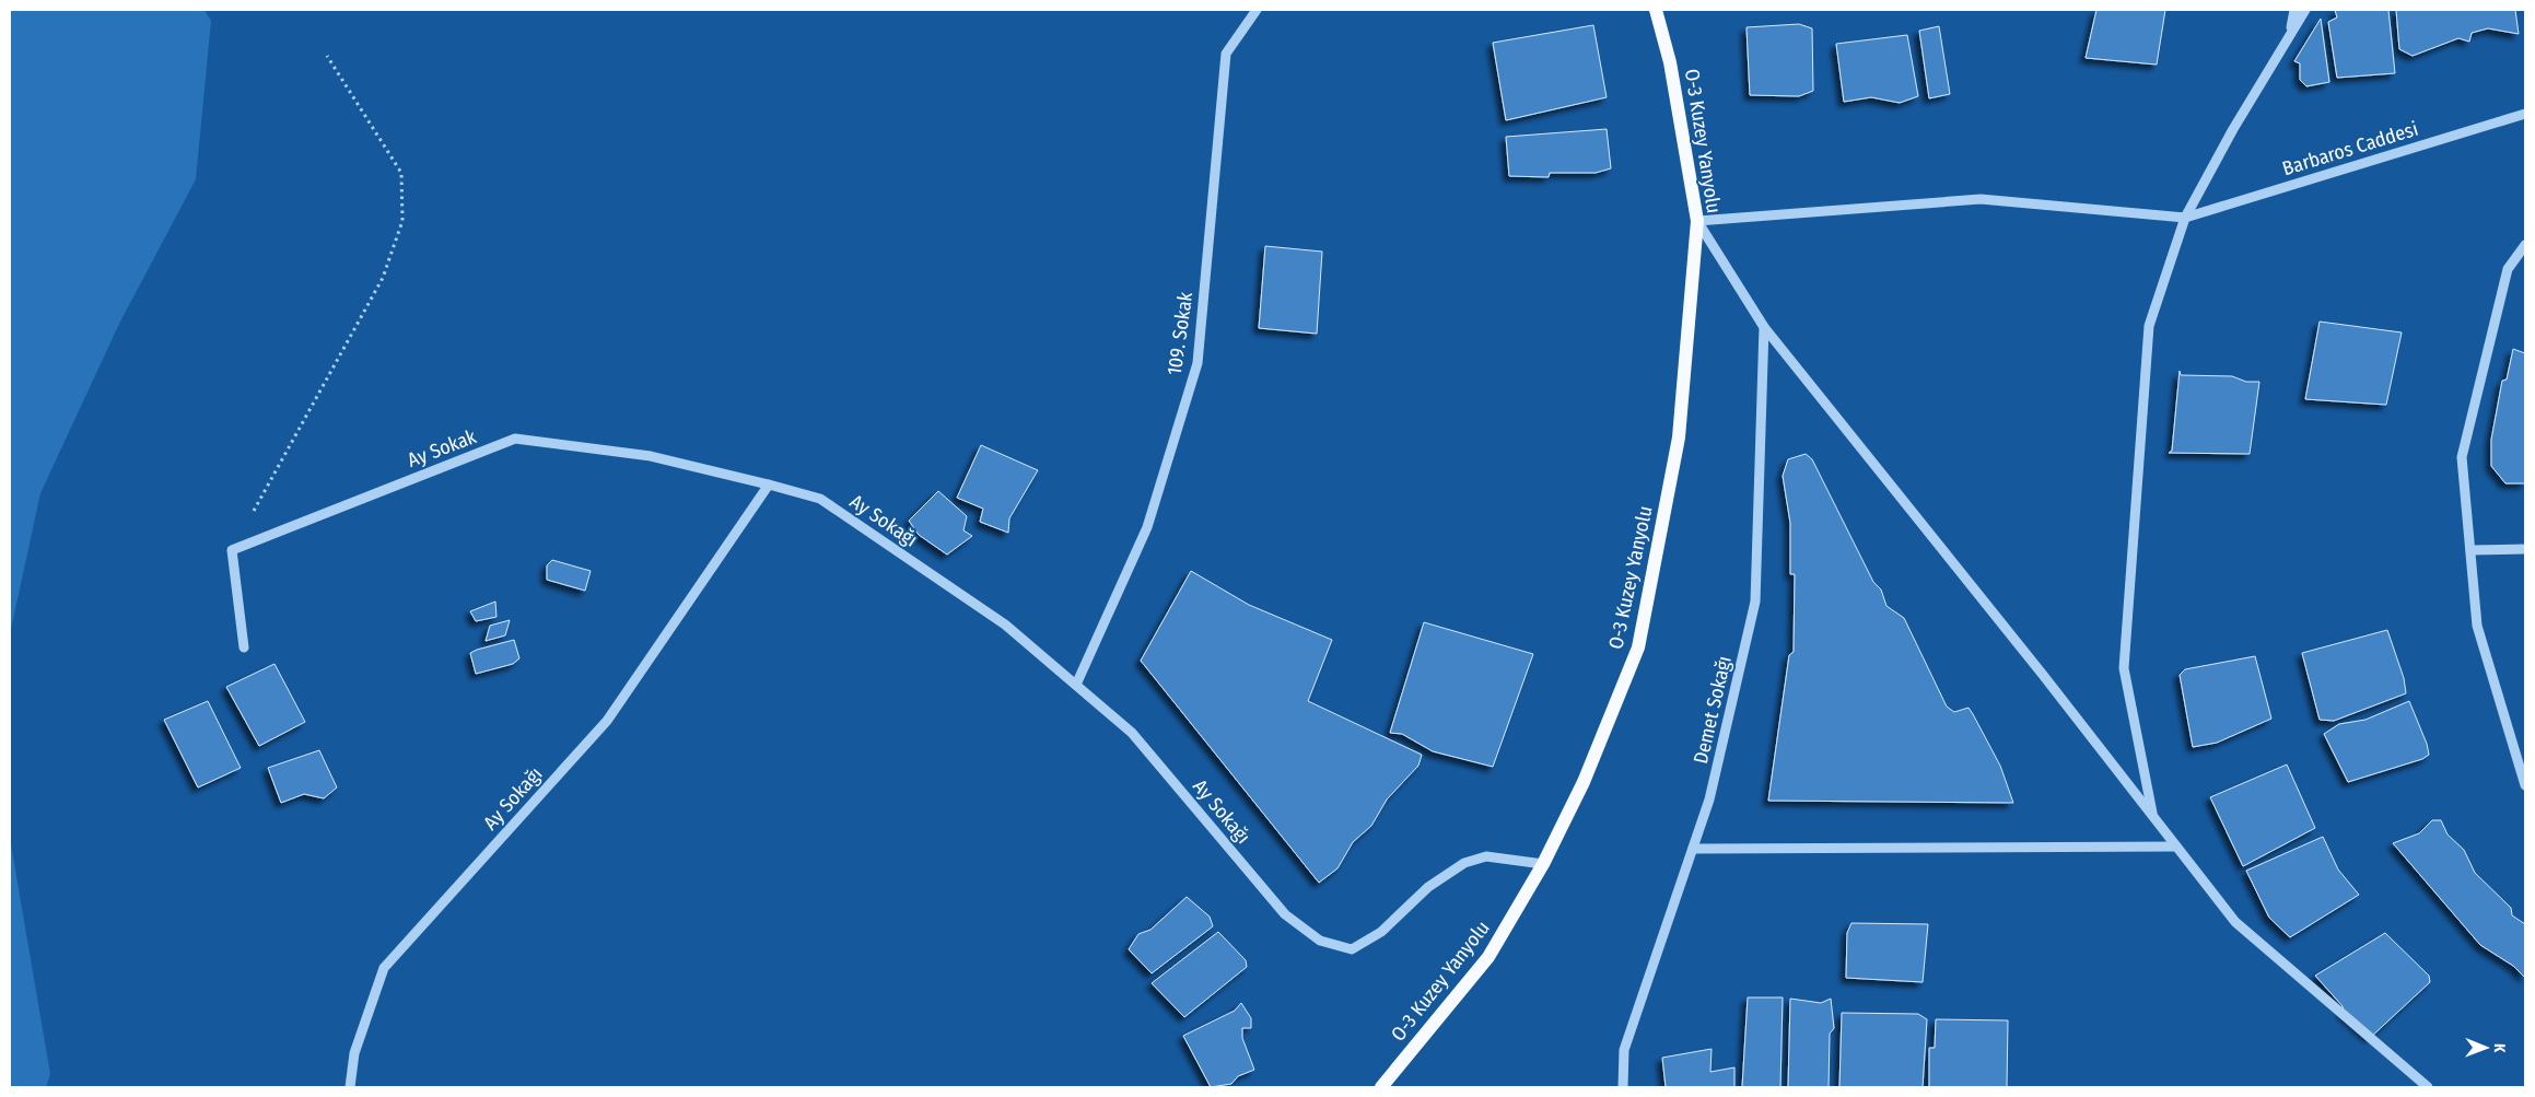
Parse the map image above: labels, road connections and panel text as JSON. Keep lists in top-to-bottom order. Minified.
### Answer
{"streets":{"main road":["O-3 Kuzey Yanyolu"],"street":["Barbaros Caddesi","109. Sokak","Ay Sokak","Ay Sokağı","Demet Sokağı"]},"crossings":[["O-3 Kuzey Yanyolu","Ay Sokağı"],["109. Sokak","Ay Sokağı"],["Ay Sokak","Ay Sokağı"]],"north":"right"}
